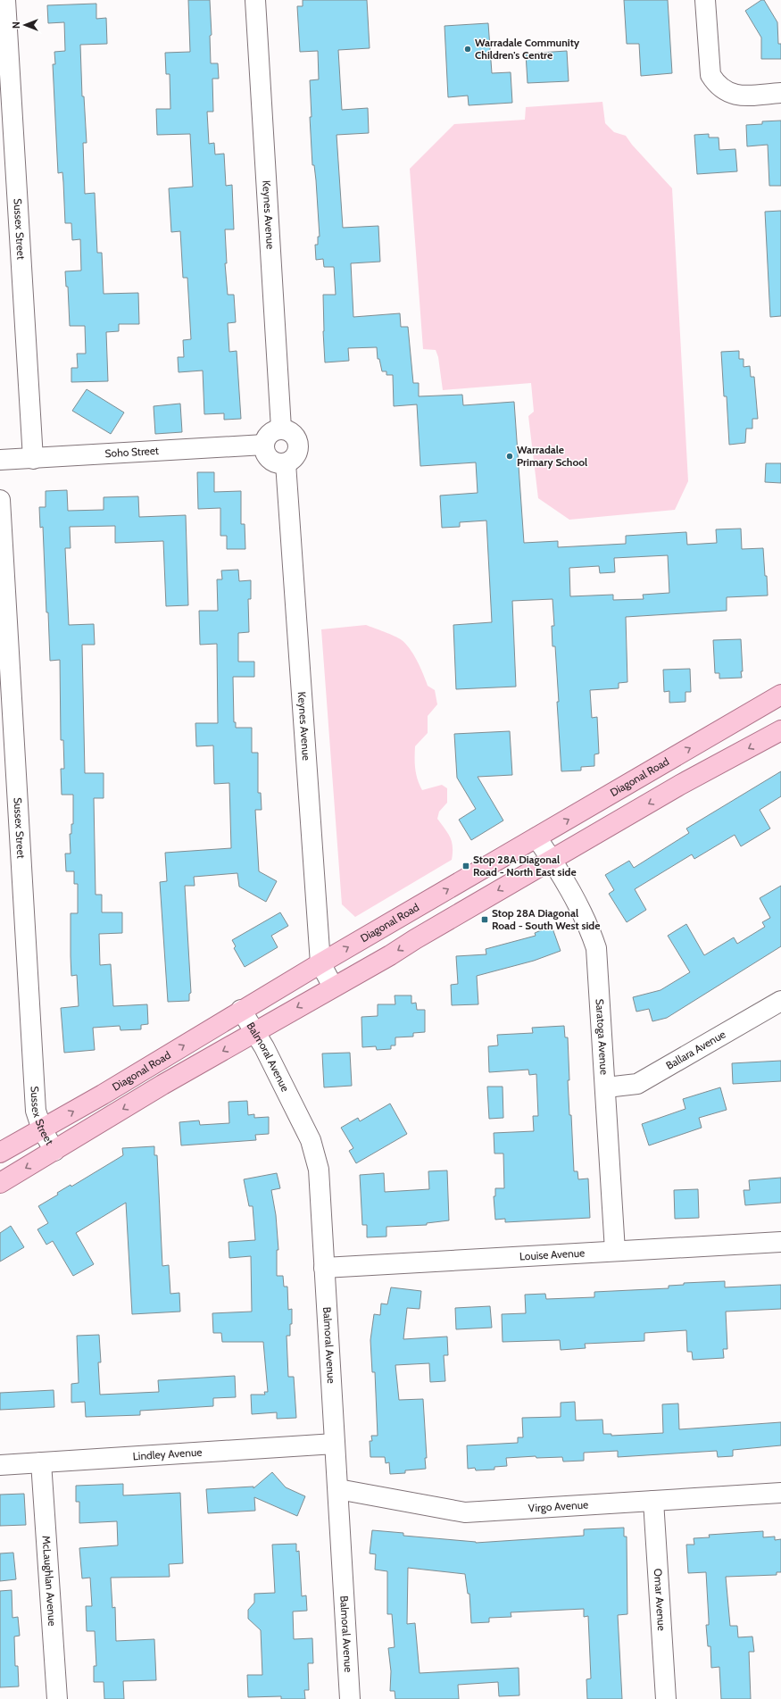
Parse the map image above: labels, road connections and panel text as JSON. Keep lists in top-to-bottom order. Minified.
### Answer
{"streets":{"main road":["Diagonal Road"],"street":["Keynes Avenue","Sussex Street","Soho Street","Saratoga Avenue","Ballara Avenue","Balmoral Avenue","Louise Avenue","Lindley Avenue","Virgo Avenue","McLaughlan Avenue","Omar Avenue"]},"crossings":[["Keynes Avenue","Soho Street"],["Keynes Avenue","Diagonal Road"],["Sussex Street","Soho Street"],["Sussex Street","Diagonal Road"],["Diagonal Road","Saratoga Avenue"],["Diagonal Road","Balmoral Avenue"],["Saratoga Avenue","Ballara Avenue"],["Saratoga Avenue","Louise Avenue"],["Balmoral Avenue","Louise Avenue"],["Balmoral Avenue","Lindley Avenue"],["Balmoral Avenue","Virgo Avenue"],["Lindley Avenue","McLaughlan Avenue"],["Virgo Avenue","Omar Avenue"]],"places":{"other":["Warradale Community Children's Centre","Warradale Primary School"],"transit":["Stop 28A Diagonal Road - North East side","Stop 28A Diagonal Road - South West side"]},"north":"left"}
